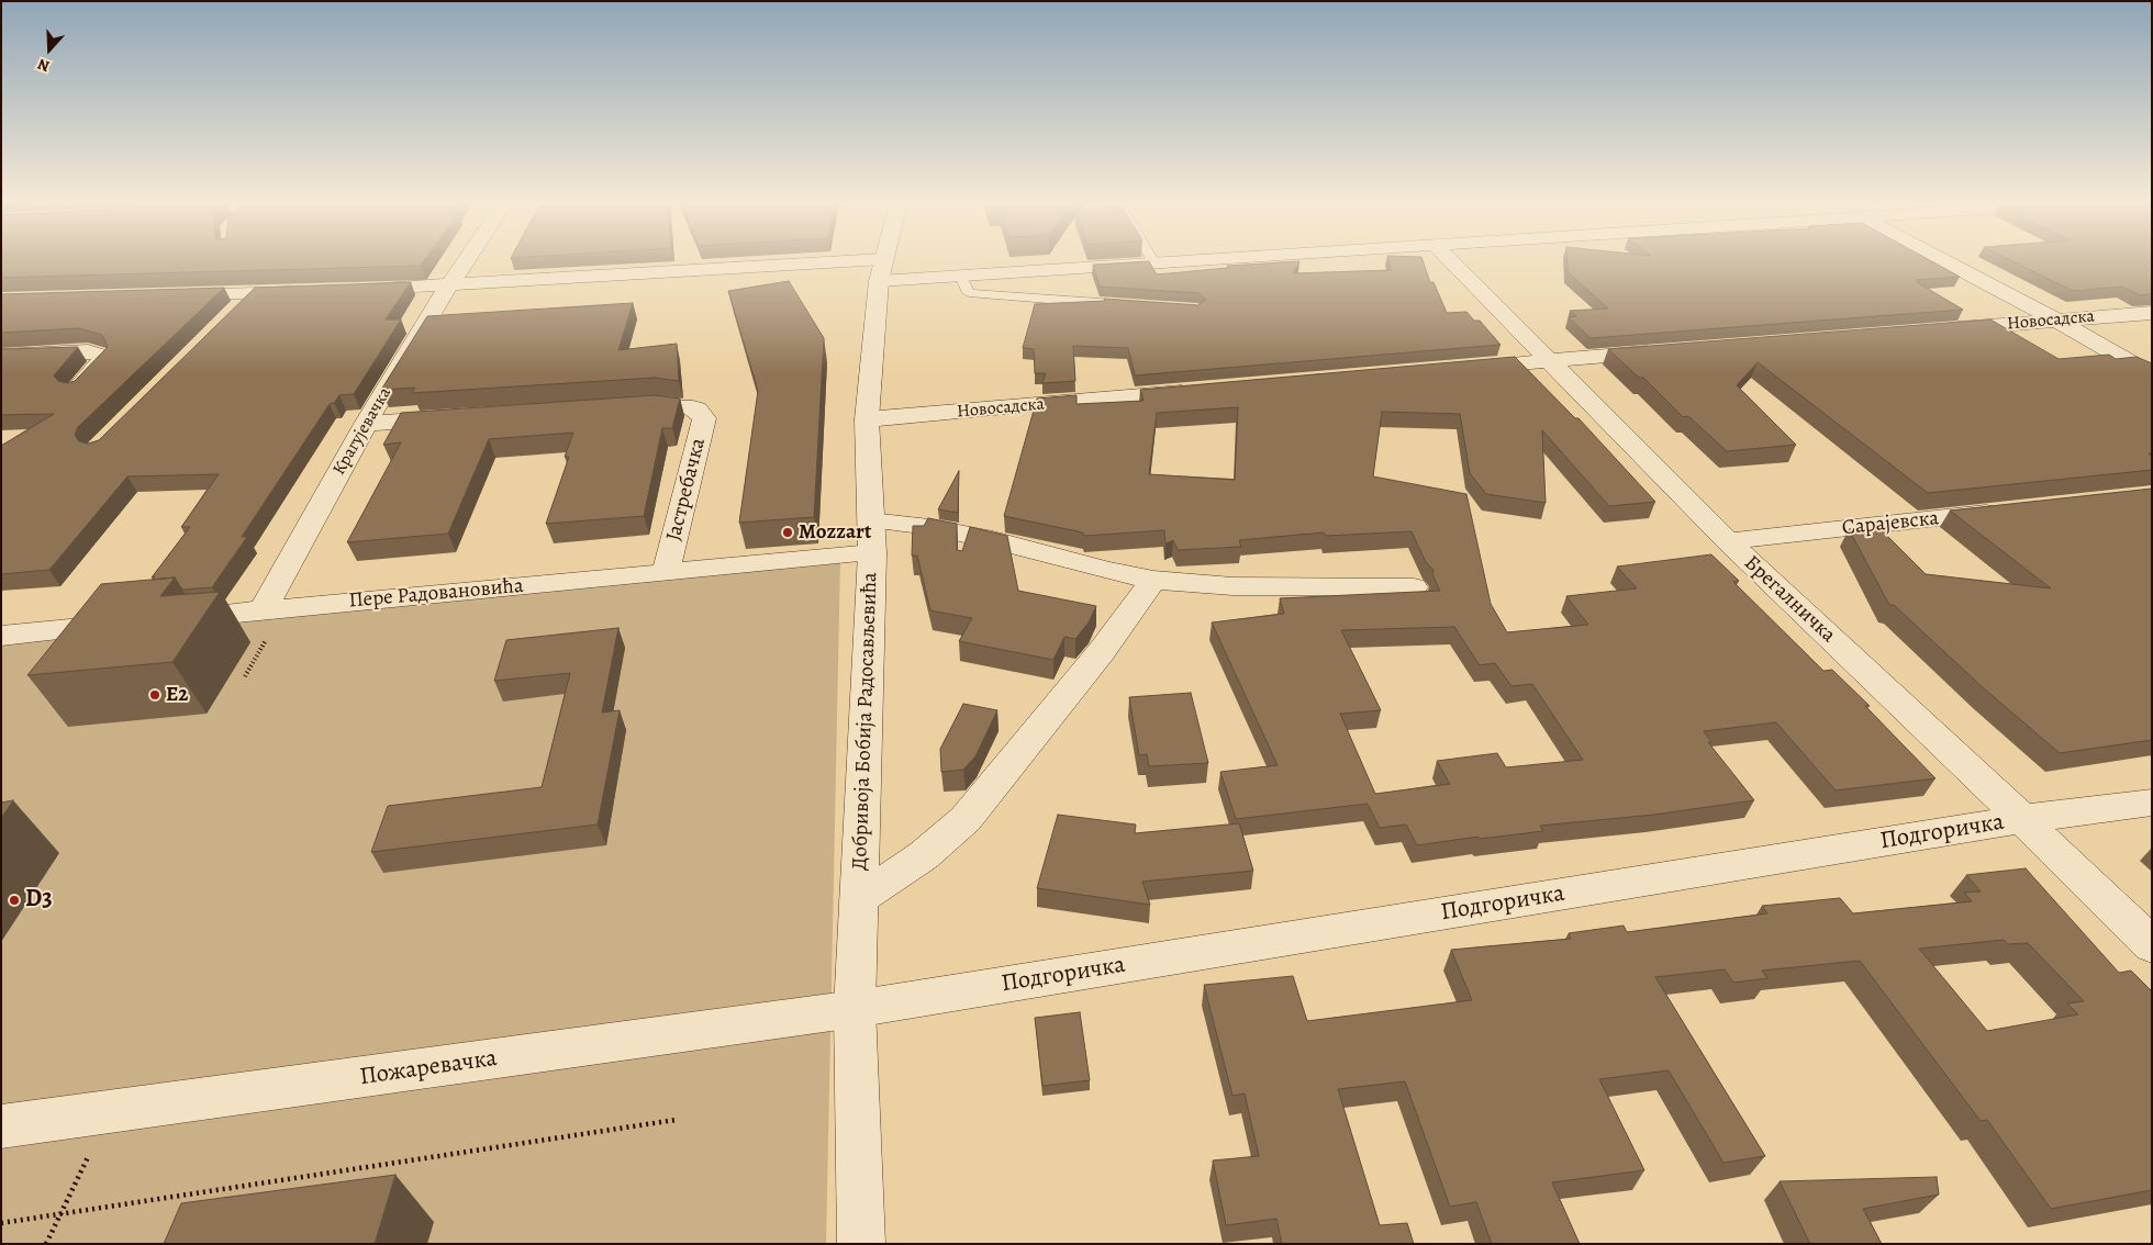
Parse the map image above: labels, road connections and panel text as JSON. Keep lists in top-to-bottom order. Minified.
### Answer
{"streets":{"street":["Новосадска","Крагујевачка","Јастребачка","Сарајевска","Пере Радовановића","Брегалничка","Добривоја Бобија Радосављевића","Подгоричка","Пожаревачка"]},"crossings":[["Новосадска","Добривоја Бобија Радосављевића"],["Крагујевачка","Пере Радовановића"],["Јастребачка","Пере Радовановића"],["Сарајевска","Брегалничка"],["Пере Радовановића","Добривоја Бобија Радосављевића"],["Брегалничка","Подгоричка"],["Добривоја Бобија Радосављевића","Подгоричка"],["Добривоја Бобија Радосављевића","Пожаревачка"],["Подгоричка","Пожаревачка"]],"places":["Mozzart","E2","D3"],"north":"bottom"}
